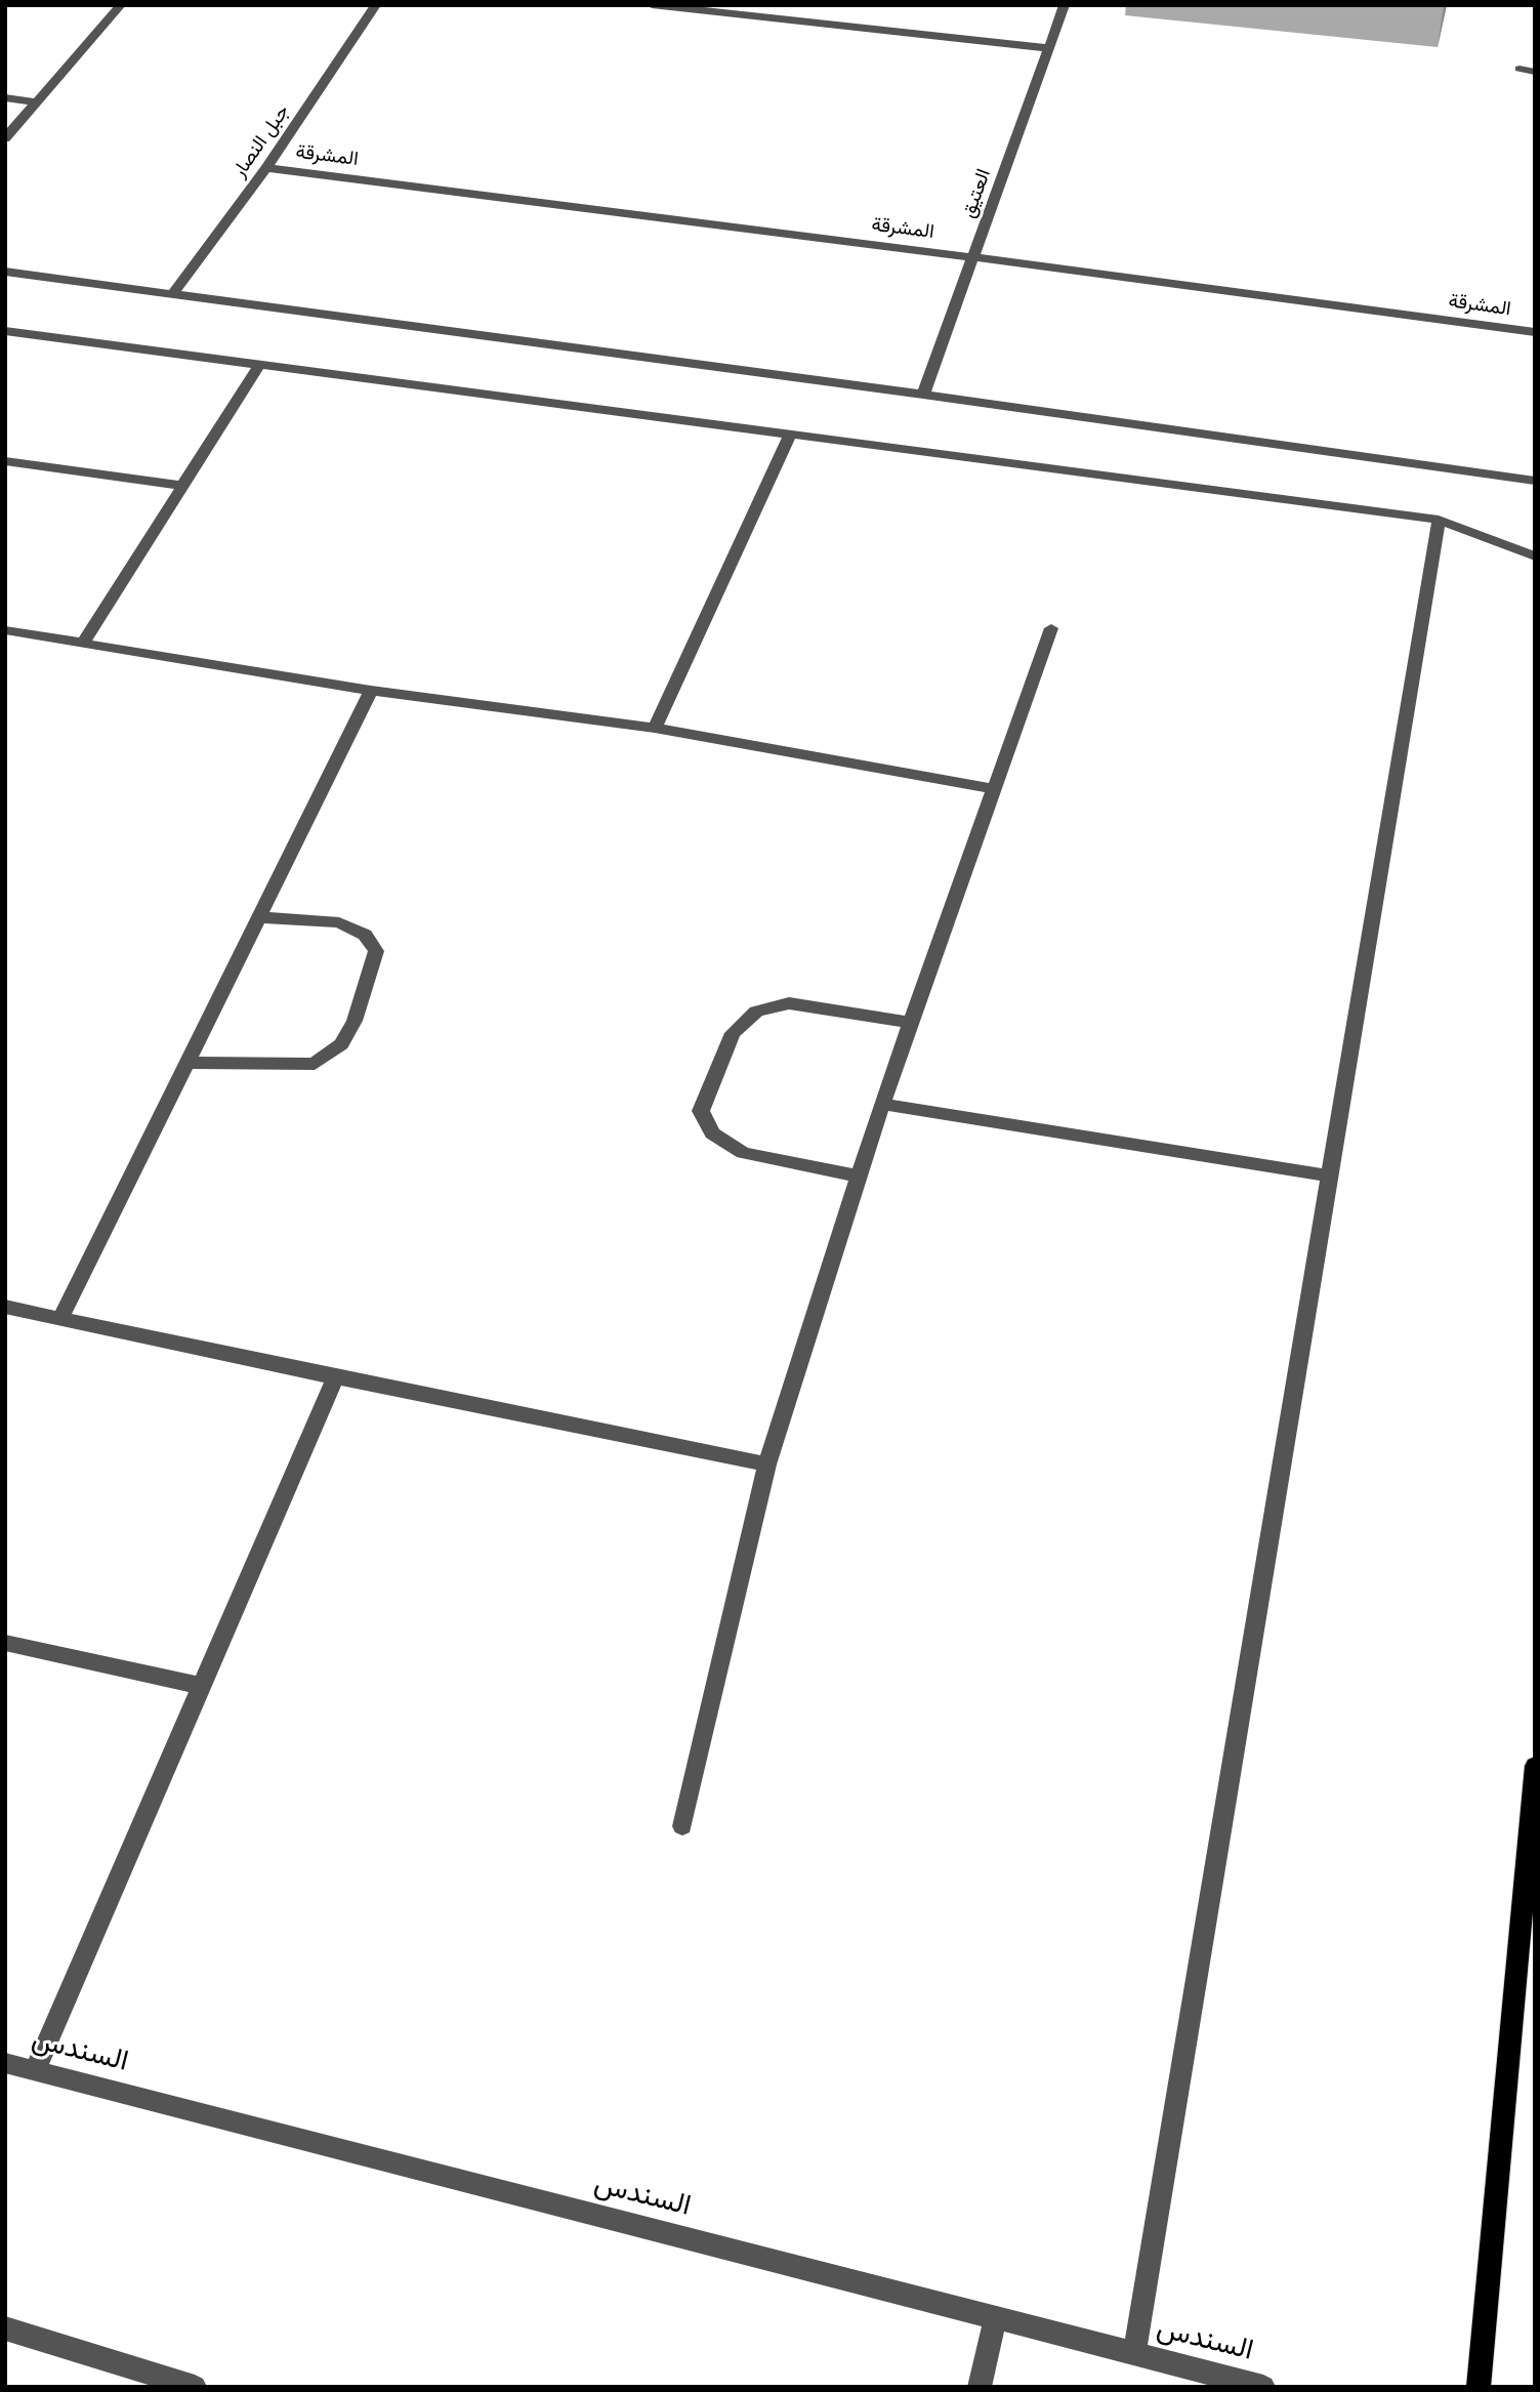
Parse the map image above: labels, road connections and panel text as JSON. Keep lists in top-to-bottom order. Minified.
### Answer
{"streets":{"street":["جبل النصار","المشرقة","العتيق","السندس"]},"crossings":[["جبل النصار","المشرقة"],["المشرقة","العتيق"]]}
